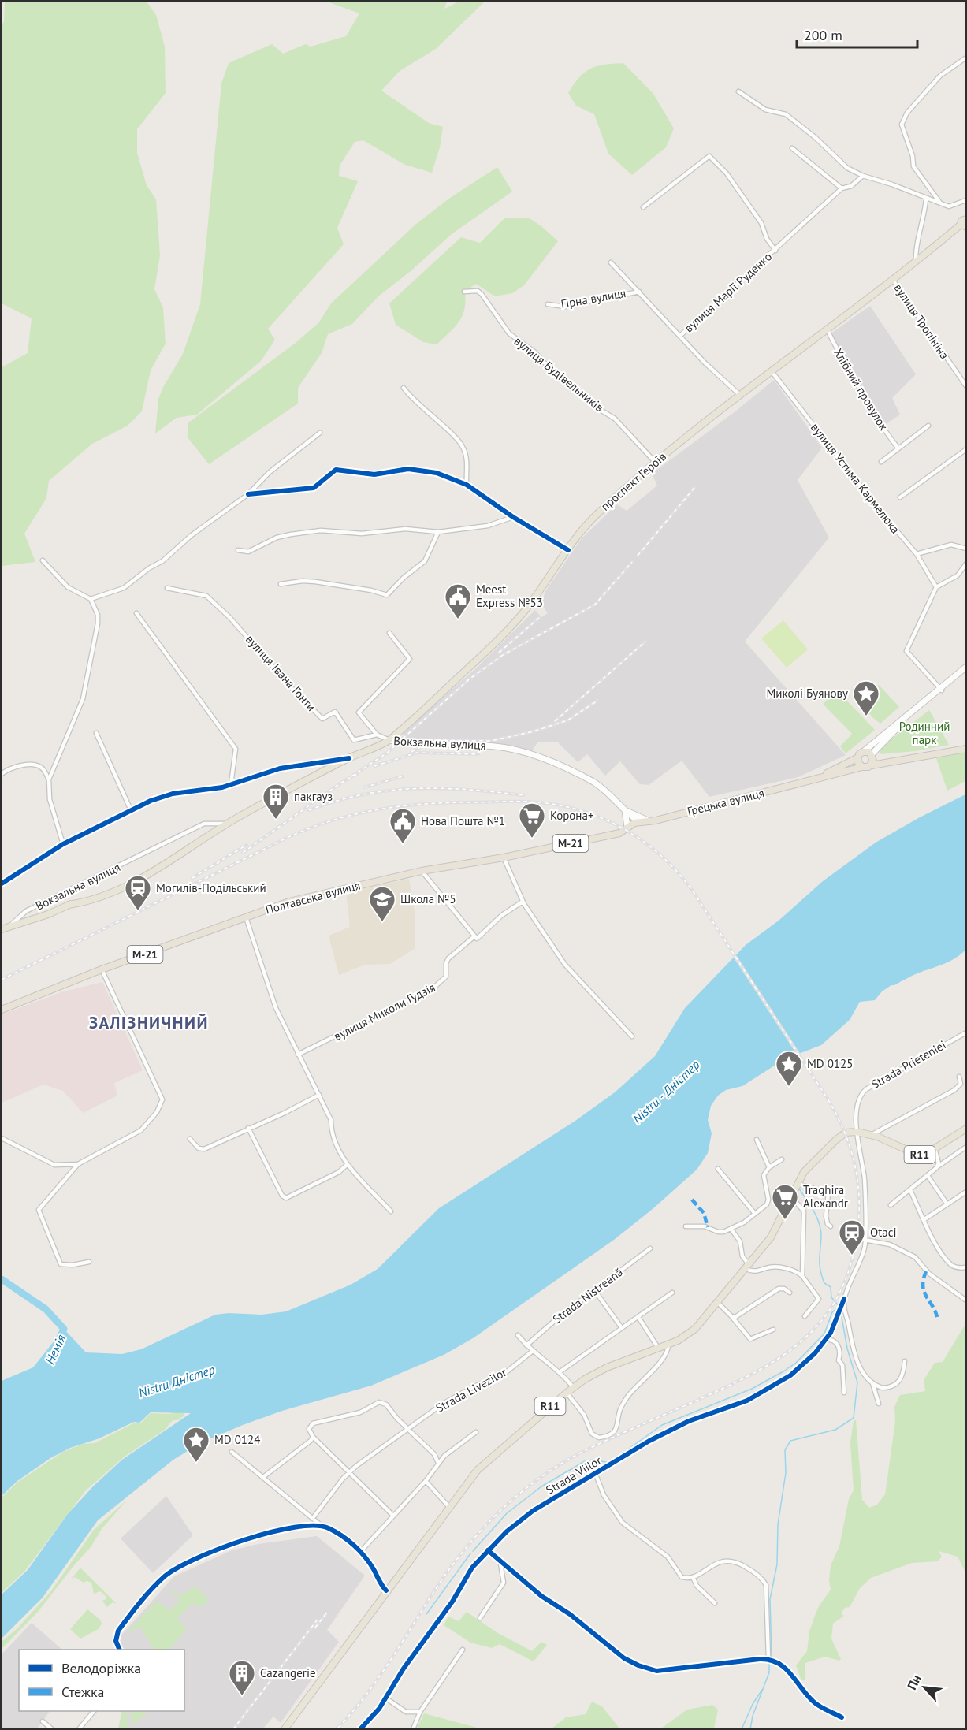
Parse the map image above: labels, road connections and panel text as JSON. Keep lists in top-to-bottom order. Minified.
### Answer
{"streets":{"highway":["Грецька вулиця","М-21","Полтавська вулиця"],"main road":["проспект Героїв","Вокзальна вулиця","R11"],"street":["вулиця Марії Руденко","Гірна вулиця","вулиця Тропініна","вулиця Будівельників","Хлібний провулок","вулиця Устима Кармелюка","вулиця Івана Гонти","вулиця Миколи Гудзія","Strada Prieteniei","Strada Nistreană","Strada Livezilor","Strada Viilor"]},"crossings":[["вулиця Тропініна","проспект Героїв"],["вулиця Будівельників","проспект Героїв"],["Хлібний провулок","проспект Героїв"],["вулиця Устима Кармелюка","проспект Героїв"],["проспект Героїв","Вокзальна вулиця"],["Вокзальна вулиця","Грецька вулиця"],["Вокзальна вулиця","Полтавська вулиця"],["Грецька вулиця","М-21"],["Грецька вулиця","Полтавська вулиця"],["Strada Prieteniei","R11"],["Strada Prieteniei","Strada Viilor"]],"districts":["ЗАЛІЗНИЧНИЙ"],"water":["Nistru - Дністер","Немія","Nistru Дністер"],"parks":["Родинний парк"],"places":{"public building":["Meest Express №53","Нова Пошта №1"],"place":["Миколі Буянову","MD 0125","MD 0124"],"building":["пакгауз","Cazangerie"],"supermarket":["Корона+","Traghira Alexandr"],"station":["Могилів-Подільський","Otaci"],"school or university":["Школа №5"]},"legend":["Велодоріжка","Стежка"],"scale_bar":"200 m","north":"top left"}
